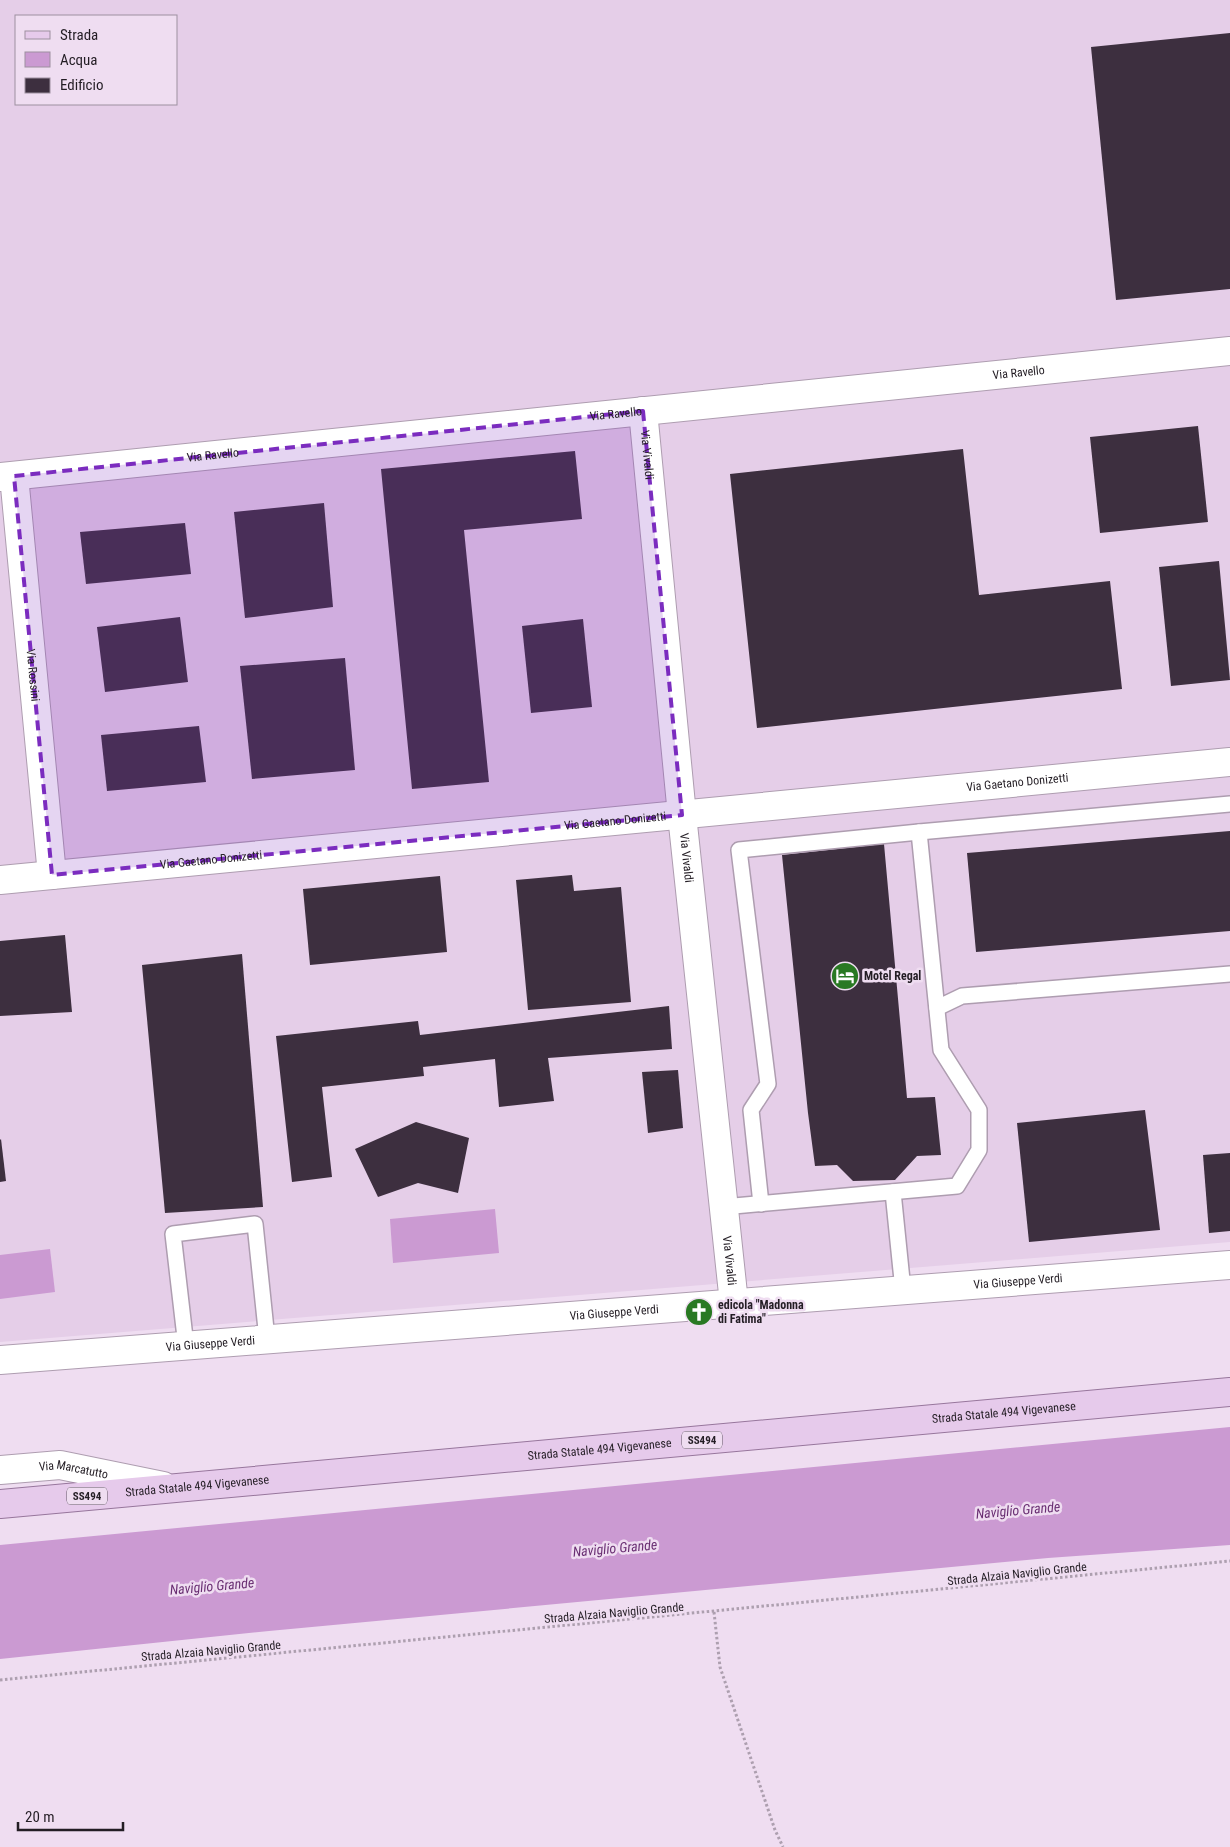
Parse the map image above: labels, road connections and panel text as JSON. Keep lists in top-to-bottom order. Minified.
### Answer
{"streets":{"main road":["Strada Statale 494 Vigevanese","SS494"],"street":["Via Ravello","Via Vivaldi","Via Rossini","Via Gaetano Donizetti","Via Giuseppe Verdi","Via Marcatutto"],"path":["Strada Alzaia Naviglio Grande"]},"crossings":[["Via Ravello","Via Vivaldi"],["Via Ravello","Via Rossini"],["Via Vivaldi","Via Gaetano Donizetti"],["Via Vivaldi","Via Giuseppe Verdi"],["Via Rossini","Via Gaetano Donizetti"],["Strada Statale 494 Vigevanese","Via Marcatutto"]],"water":["Naviglio Grande"],"places":{"hotel":["Motel Regal"],"church":["edicola \"Madonna di Fatima\""]},"legend":["Strada","Acqua","Edificio"],"scale_bar":"20 m"}
